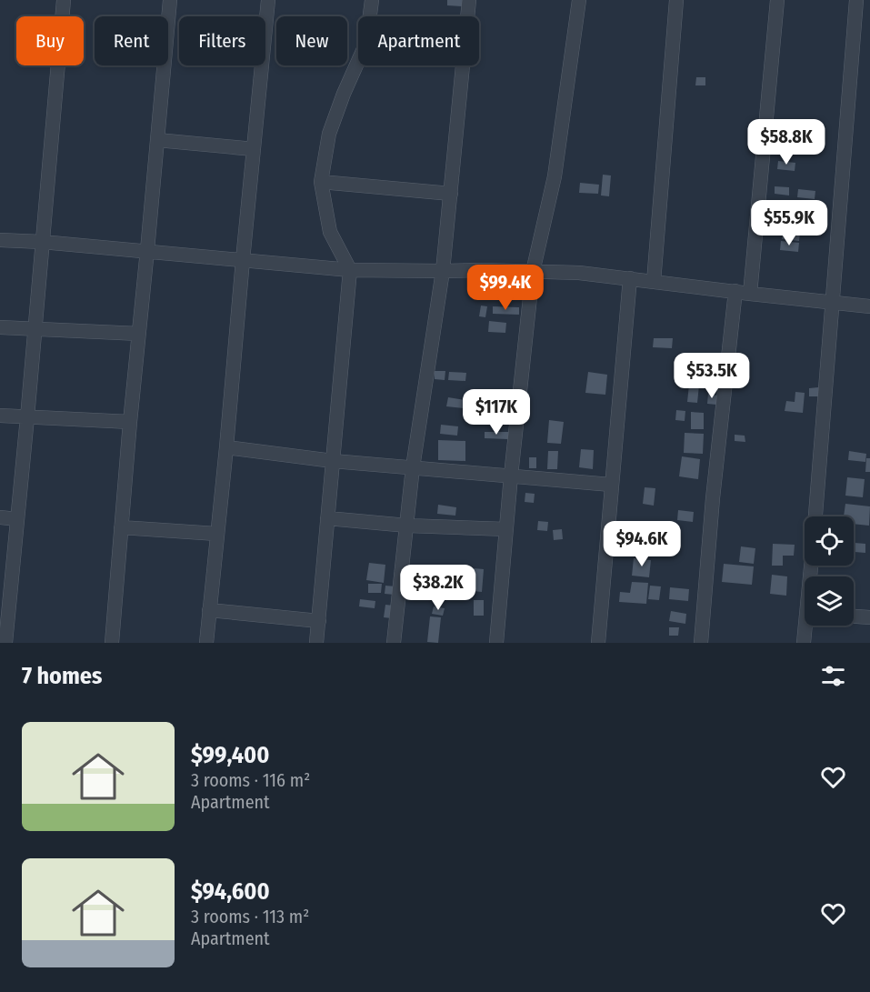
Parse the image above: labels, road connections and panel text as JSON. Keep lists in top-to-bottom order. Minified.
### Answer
{"page":{"chip":["Buy","Rent","Filters","New","Apartment"],"price":["$58.8K","$55.9K","$99.4K","$53.5K","$117K","$94.6K","$38.2K"],"heading":"7 homes","list":[{"name":"$99,400","note":"3 rooms · 116 m² · Apartment"},{"name":"$94,600","note":"3 rooms · 113 m² · Apartment"}]}}
